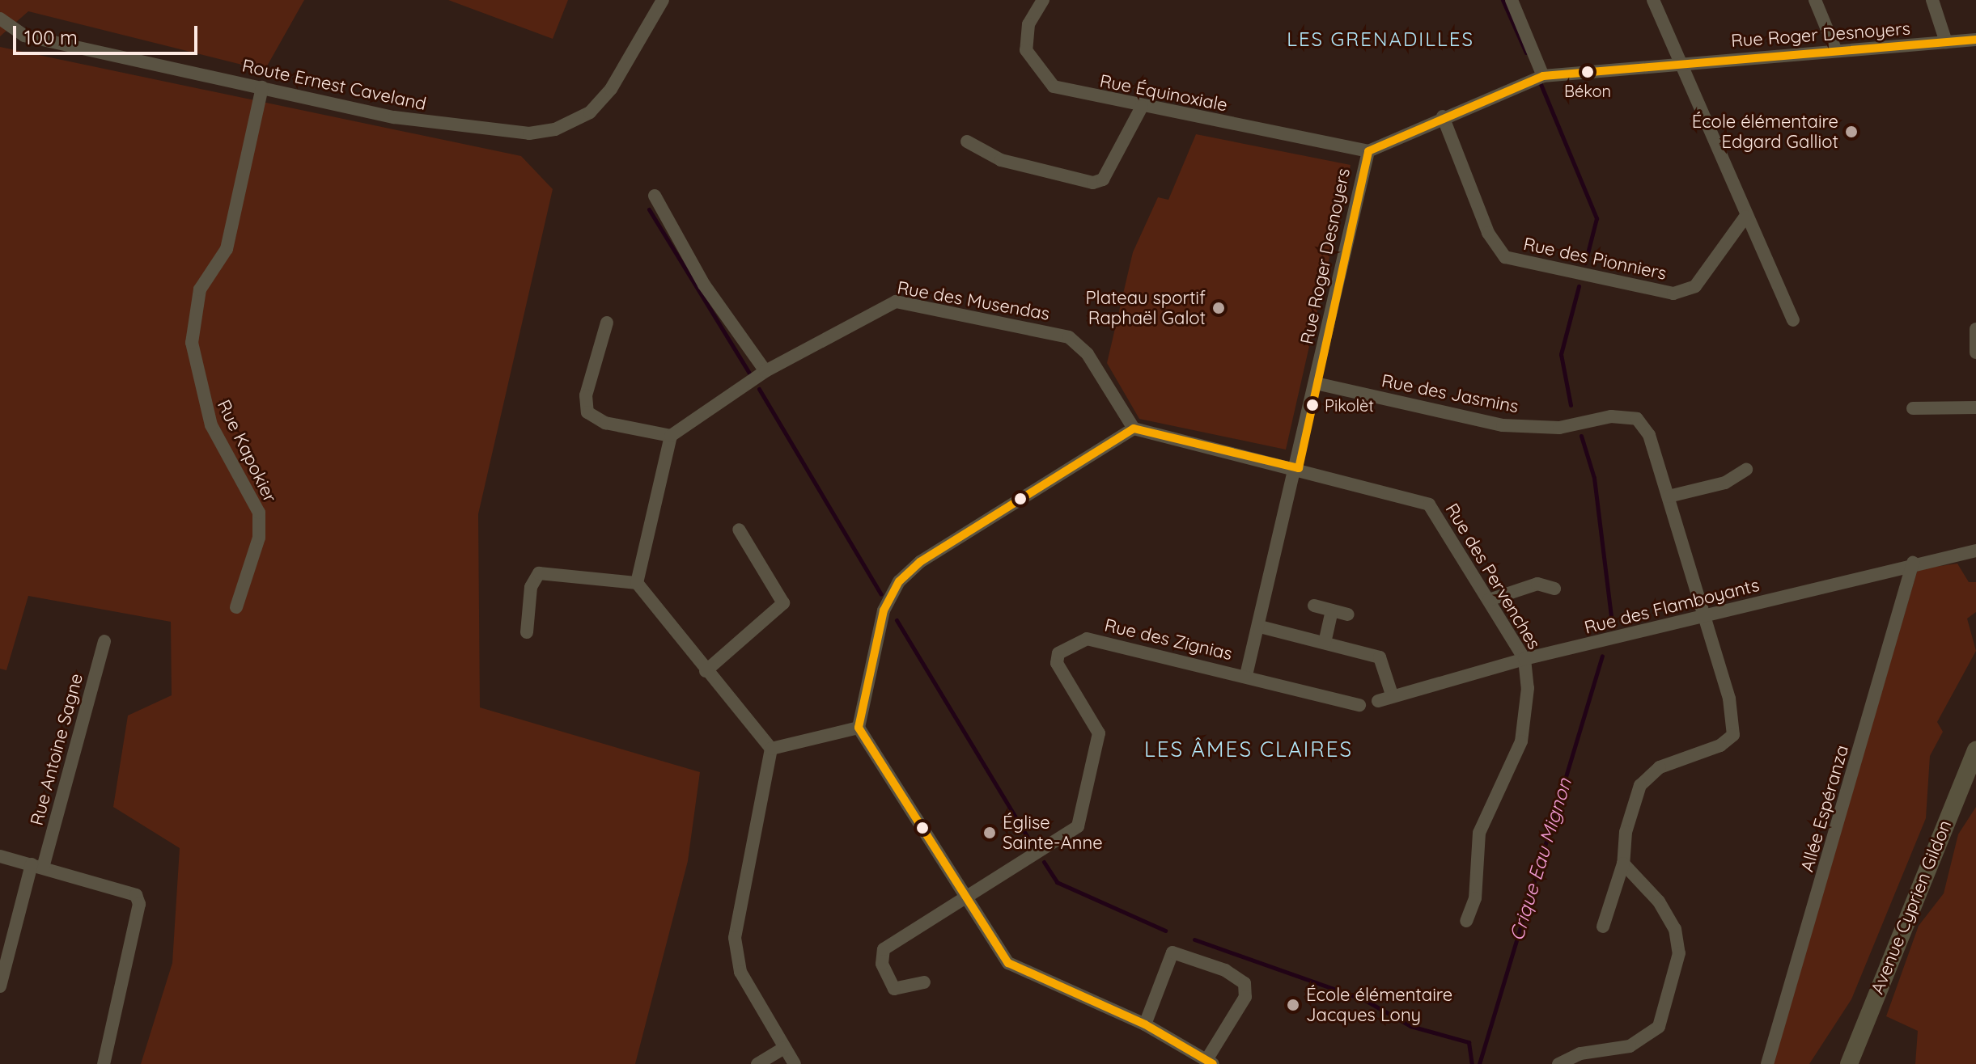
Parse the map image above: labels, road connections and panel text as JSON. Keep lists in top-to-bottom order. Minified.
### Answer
{"streets":{"street":["Rue Roger Desnoyers","Route Ernest Caveland","Rue Équinoxiale","Rue des Pionniers","Rue des Musendas","Rue des Jasmins","Rue Kapokier","Rue des Pervenches","Rue des Flamboyants","Rue des Zignias","Rue Antoine Sagne","Allée Espéranza","Avenue Cyprien Gildon"]},"crossings":[["Rue Roger Desnoyers","Rue Équinoxiale"],["Rue Roger Desnoyers","Rue des Pionniers"],["Rue Roger Desnoyers","Rue des Jasmins"],["Rue Roger Desnoyers","Rue des Pervenches"],["Rue Roger Desnoyers","Rue des Zignias"],["Route Ernest Caveland","Rue Kapokier"],["Rue des Musendas","Rue des Pervenches"],["Rue des Jasmins","Rue des Flamboyants"],["Rue des Pervenches","Rue des Flamboyants"],["Rue des Flamboyants","Allée Espéranza"]],"districts":["LES GRENADILLES","LES ÂMES CLAIRES"],"water":["Crique Eau Mignon"],"places":["Békon","École élémentaire Edgard Galliot","Plateau sportif Raphaël Galot","Pikolèt","Église Sainte-Anne","École élémentaire Jacques Lony"],"scale_bar":"100 m"}
